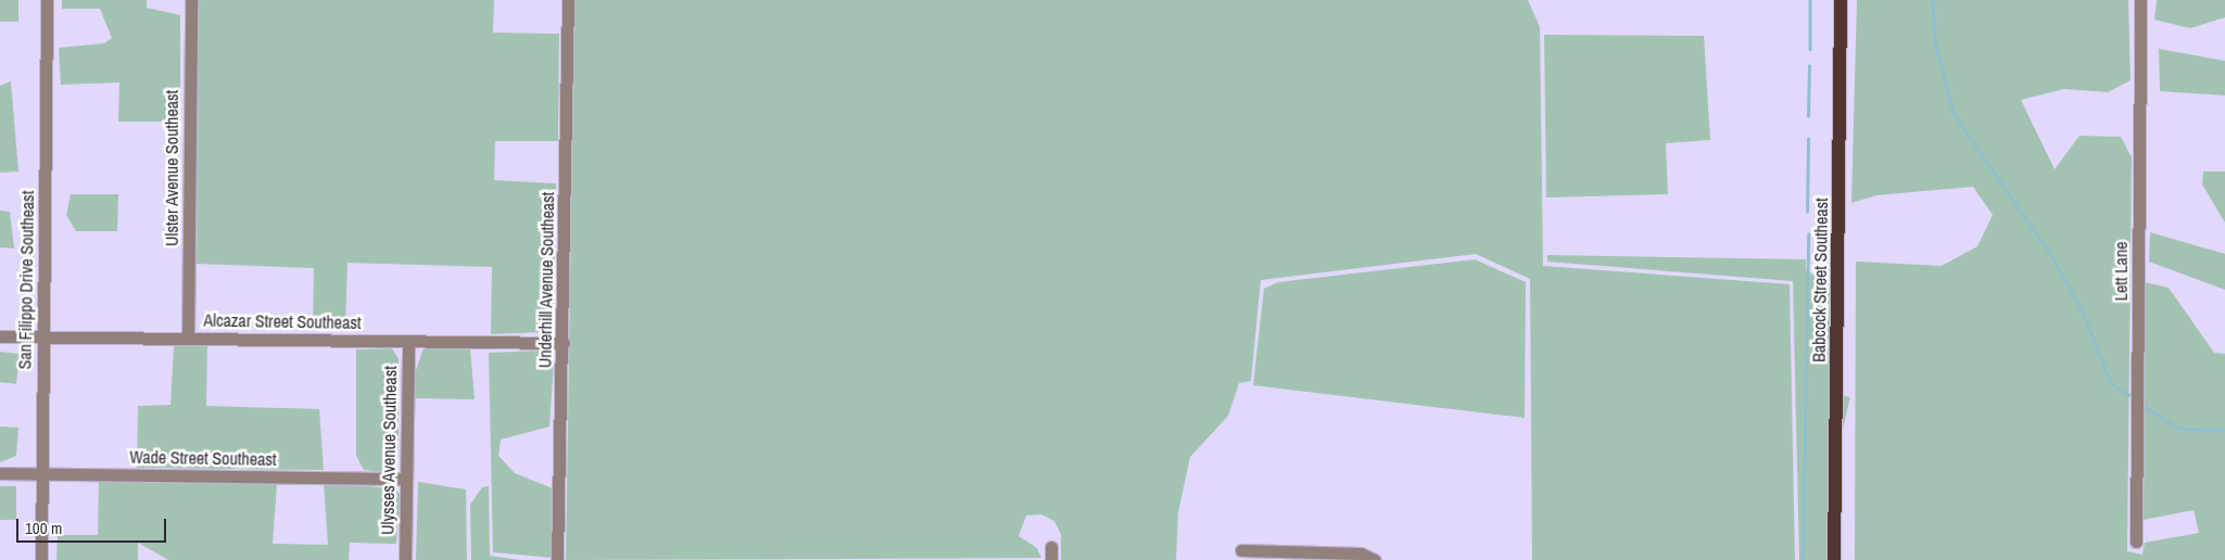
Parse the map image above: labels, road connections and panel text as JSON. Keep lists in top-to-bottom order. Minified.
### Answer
{"streets":{"main road":["Babcock Street Southeast"],"street":["Ulster Avenue Southeast","Lett Lane","San Filippo Drive Southeast","Underhill Avenue Southeast","Alcazar Street Southeast","Ulysses Avenue Southeast","Wade Street Southeast"]},"crossings":[["Ulster Avenue Southeast","Alcazar Street Southeast"],["San Filippo Drive Southeast","Alcazar Street Southeast"],["San Filippo Drive Southeast","Wade Street Southeast"],["Underhill Avenue Southeast","Alcazar Street Southeast"],["Alcazar Street Southeast","Ulysses Avenue Southeast"],["Ulysses Avenue Southeast","Wade Street Southeast"]],"scale_bar":"100 m"}
